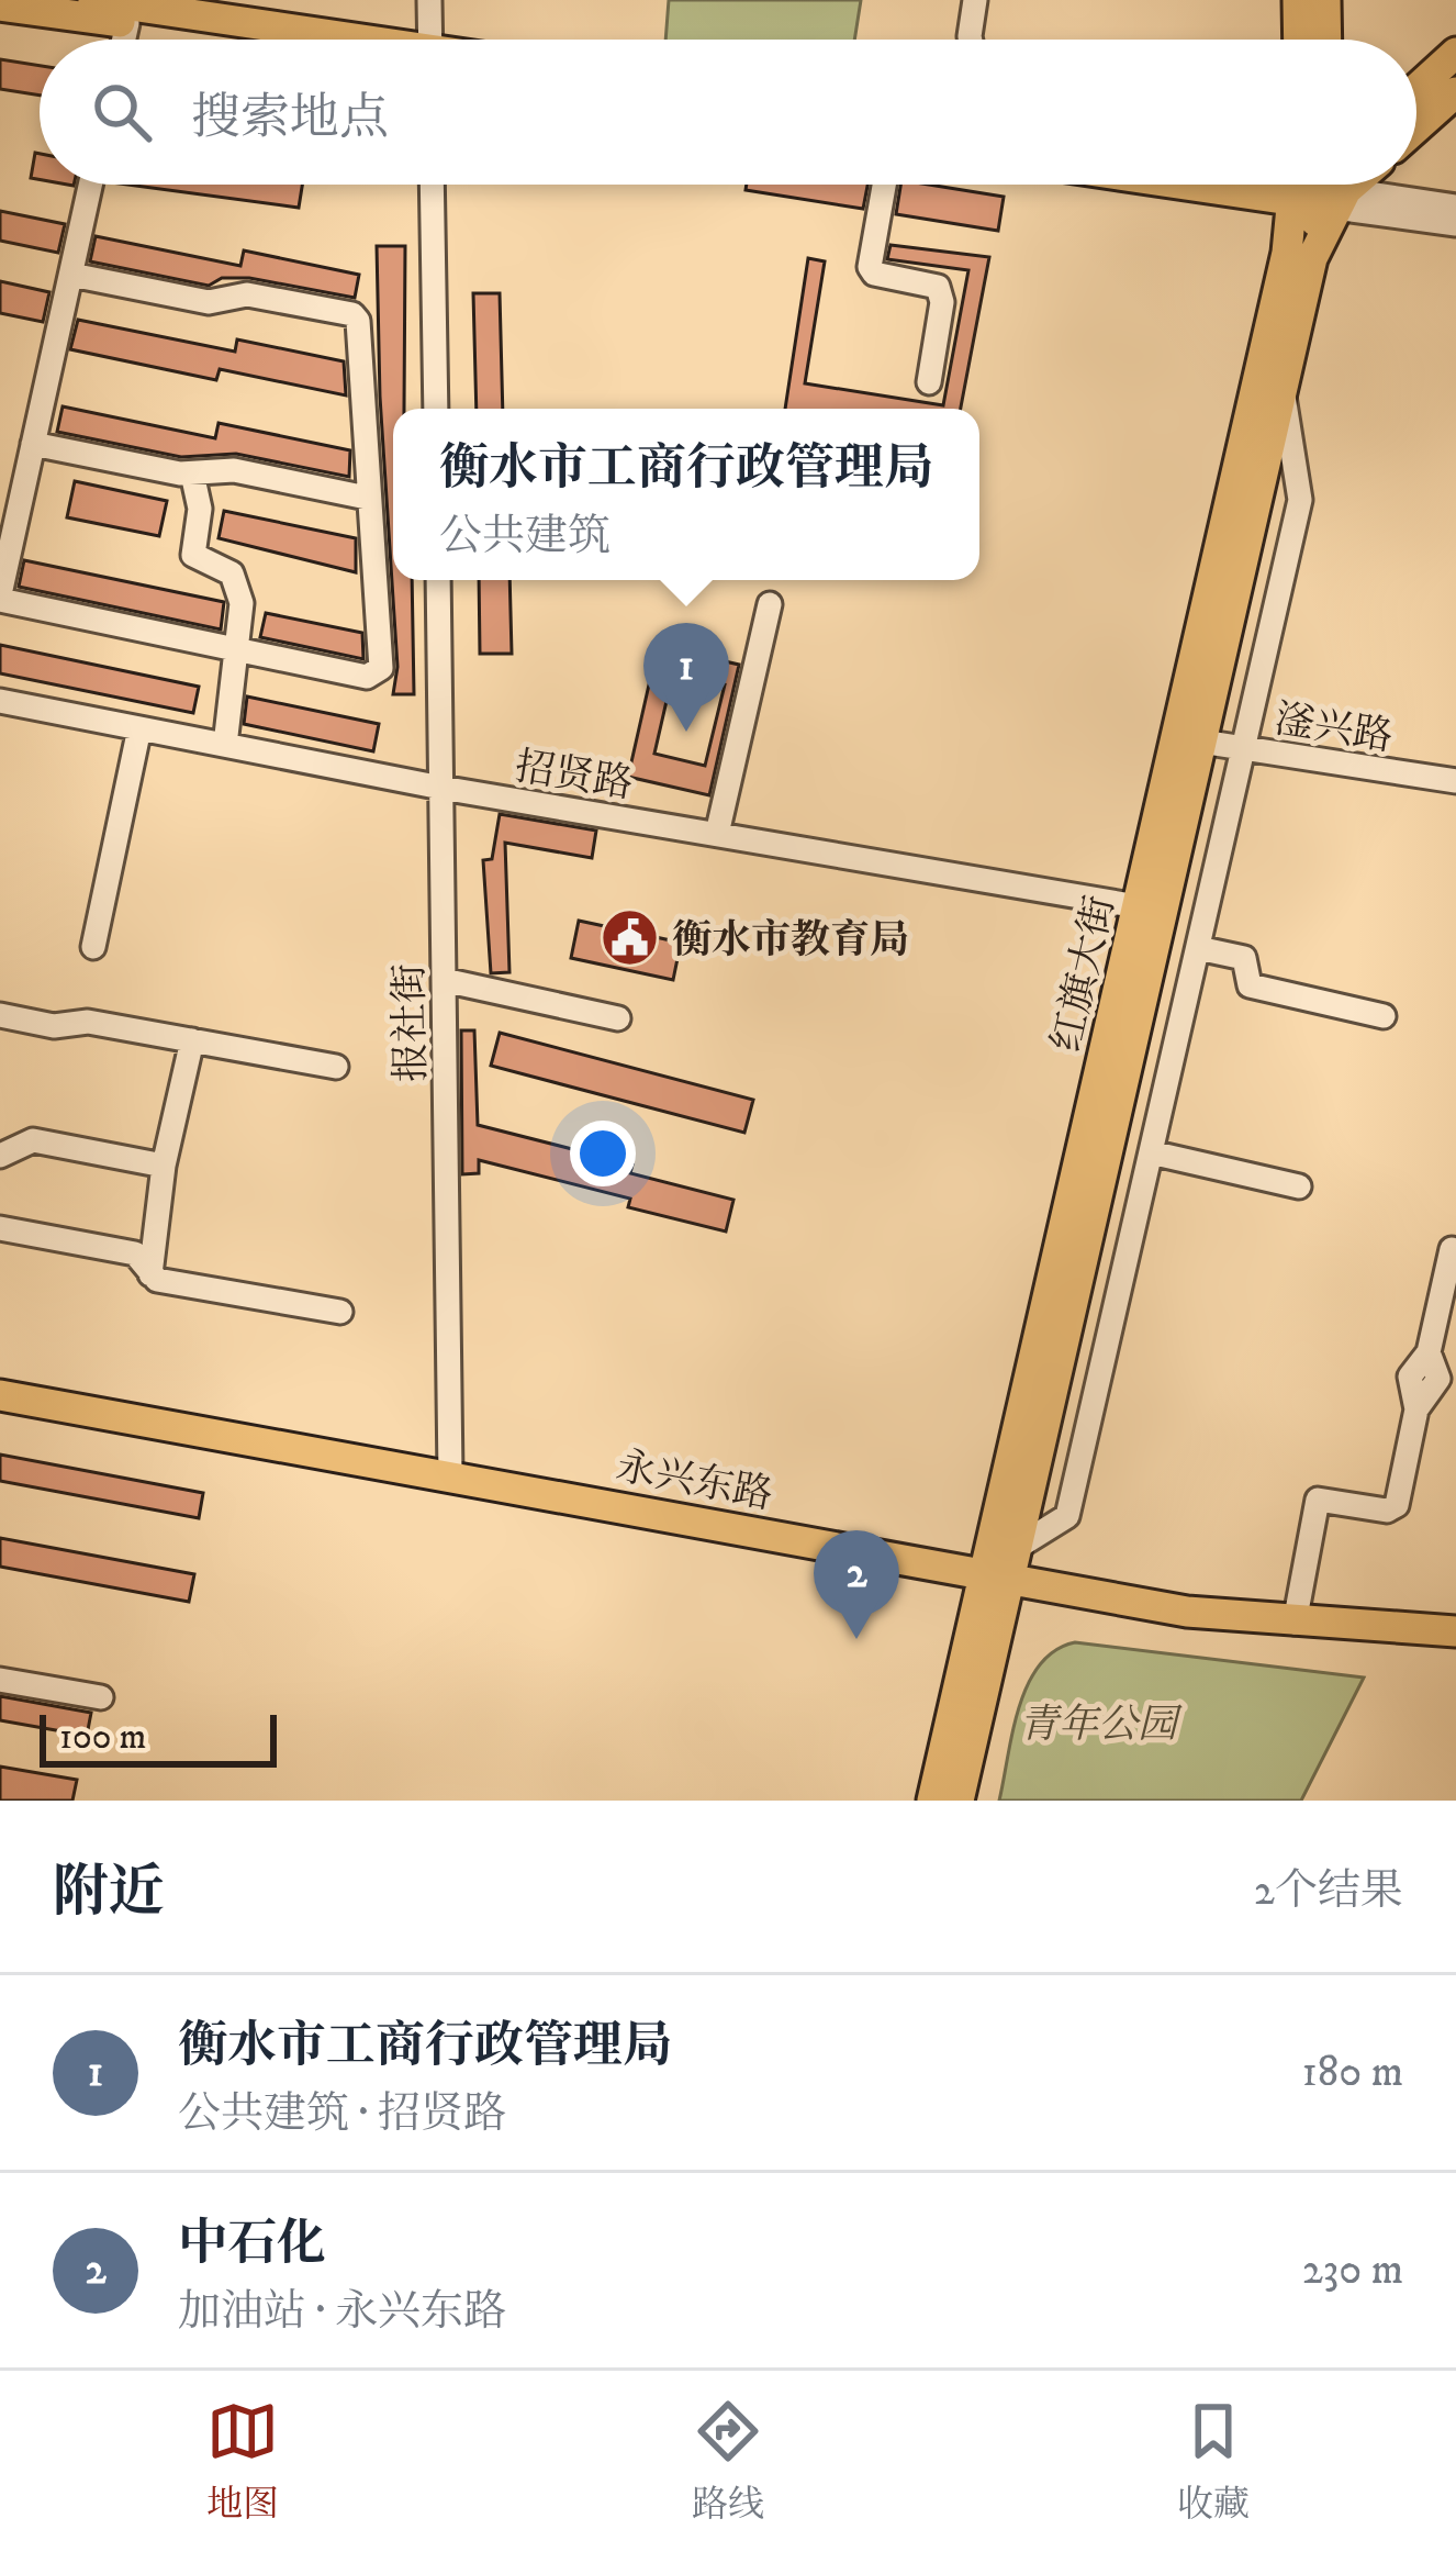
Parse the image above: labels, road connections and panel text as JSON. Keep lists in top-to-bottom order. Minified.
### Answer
{"streets":{"main road":["红旗大街","永兴东路"],"street":["滏兴路","招贤路","报社街"]},"crossings":[["滏兴路","红旗大街"],["招贤路","红旗大街"],["招贤路","报社街"],["红旗大街","永兴东路"],["报社街","永兴东路"]],"parks":["青年公园"],"places":{"public building":["衡水市教育局"]},"scale_bar":"100 m","page":{"search":"搜索地点","popup":["衡水市工商行政管理局","公共建筑"],"pins":["1","2"],"scale":"100 m","heading":["附近","2个结果"],"list":[{"mark":"1","name":"衡水市工商行政管理局","note":"公共建筑 · 招贤路","value":"180 m"},{"mark":"2","name":"中石化","note":"加油站 · 永兴东路","value":"230 m"}],"nav":["地图","路线","收藏"]}}
